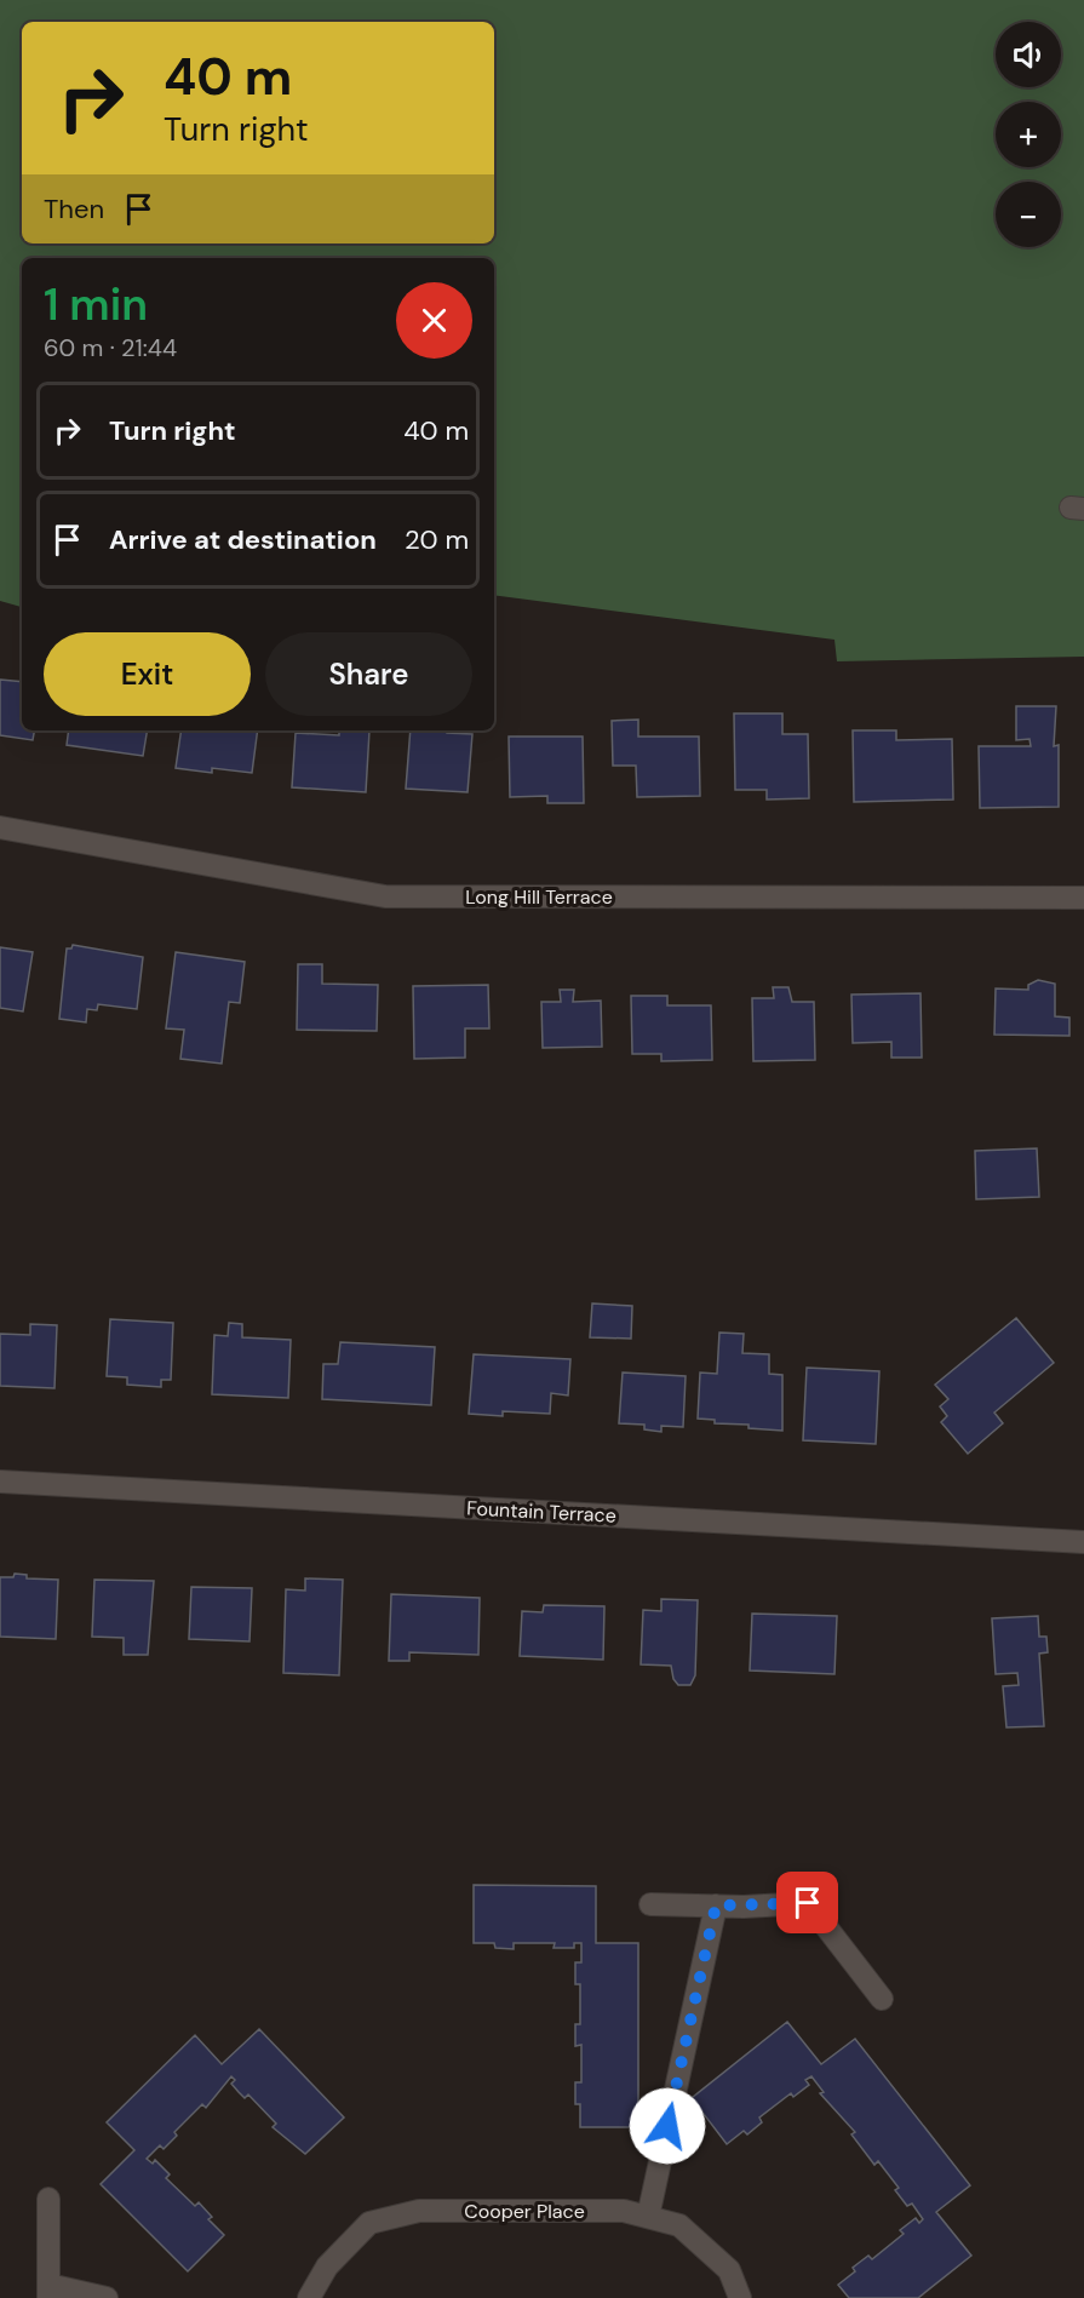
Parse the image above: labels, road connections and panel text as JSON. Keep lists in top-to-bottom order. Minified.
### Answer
{"streets":{"street":["Long Hill Terrace","Fountain Terrace","Cooper Place"]},"page":{"map_buttons":["+","−"],"turn":["40 m","Turn right"],"then":"Then","heading":["1 min","60 m · 21:44"],"list":[{"name":"Turn right","value":"40 m"},{"name":"Arrive at destination","value":"20 m"}],"buttons":["Exit","Share"]}}
